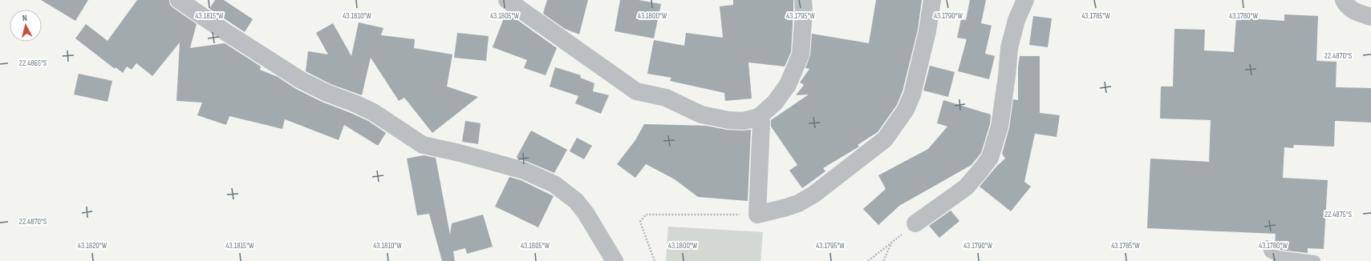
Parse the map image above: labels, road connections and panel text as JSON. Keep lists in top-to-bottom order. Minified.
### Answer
{"north":"top","coordinates":["43.1815°W","43.1810°W","43.1805°W","43.1800°W","43.1795°W","43.1790°W","43.1785°W","43.1780°W","22.4870°S","22.4865°S","22.4875°S","43.1820°W"]}
